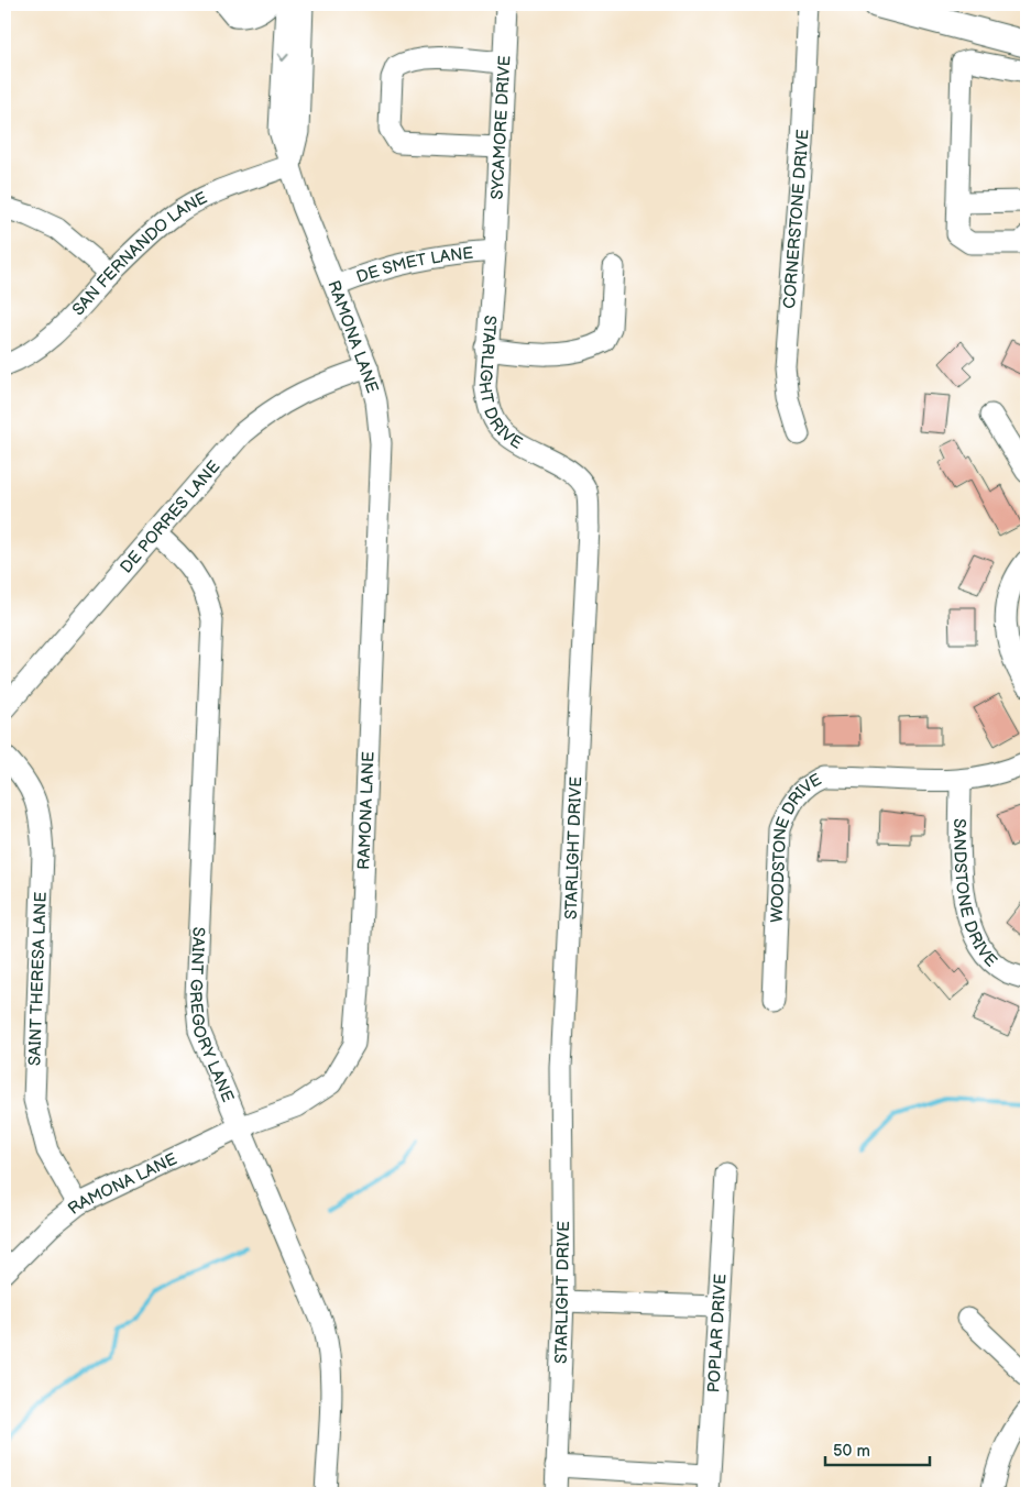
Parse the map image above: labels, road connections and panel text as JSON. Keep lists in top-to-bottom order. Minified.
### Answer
{"streets":{"street":["SYCAMORE DRIVE","CORNERSTONE DRIVE","SAN FERNANDO LANE","DE SMET LANE","RAMONA LANE","STARLIGHT DRIVE","DE PORRES LANE","WOODSTONE DRIVE","SANDSTONE DRIVE","SAINT THERESA LANE","SAINT GREGORY LANE","POPLAR DRIVE"]},"crossings":[["SYCAMORE DRIVE","DE SMET LANE"],["SYCAMORE DRIVE","STARLIGHT DRIVE"],["SAN FERNANDO LANE","RAMONA LANE"],["DE SMET LANE","RAMONA LANE"],["DE SMET LANE","STARLIGHT DRIVE"],["RAMONA LANE","DE PORRES LANE"],["RAMONA LANE","SAINT THERESA LANE"],["RAMONA LANE","SAINT GREGORY LANE"],["DE PORRES LANE","SAINT GREGORY LANE"],["WOODSTONE DRIVE","SANDSTONE DRIVE"]],"scale_bar":"50 m"}
